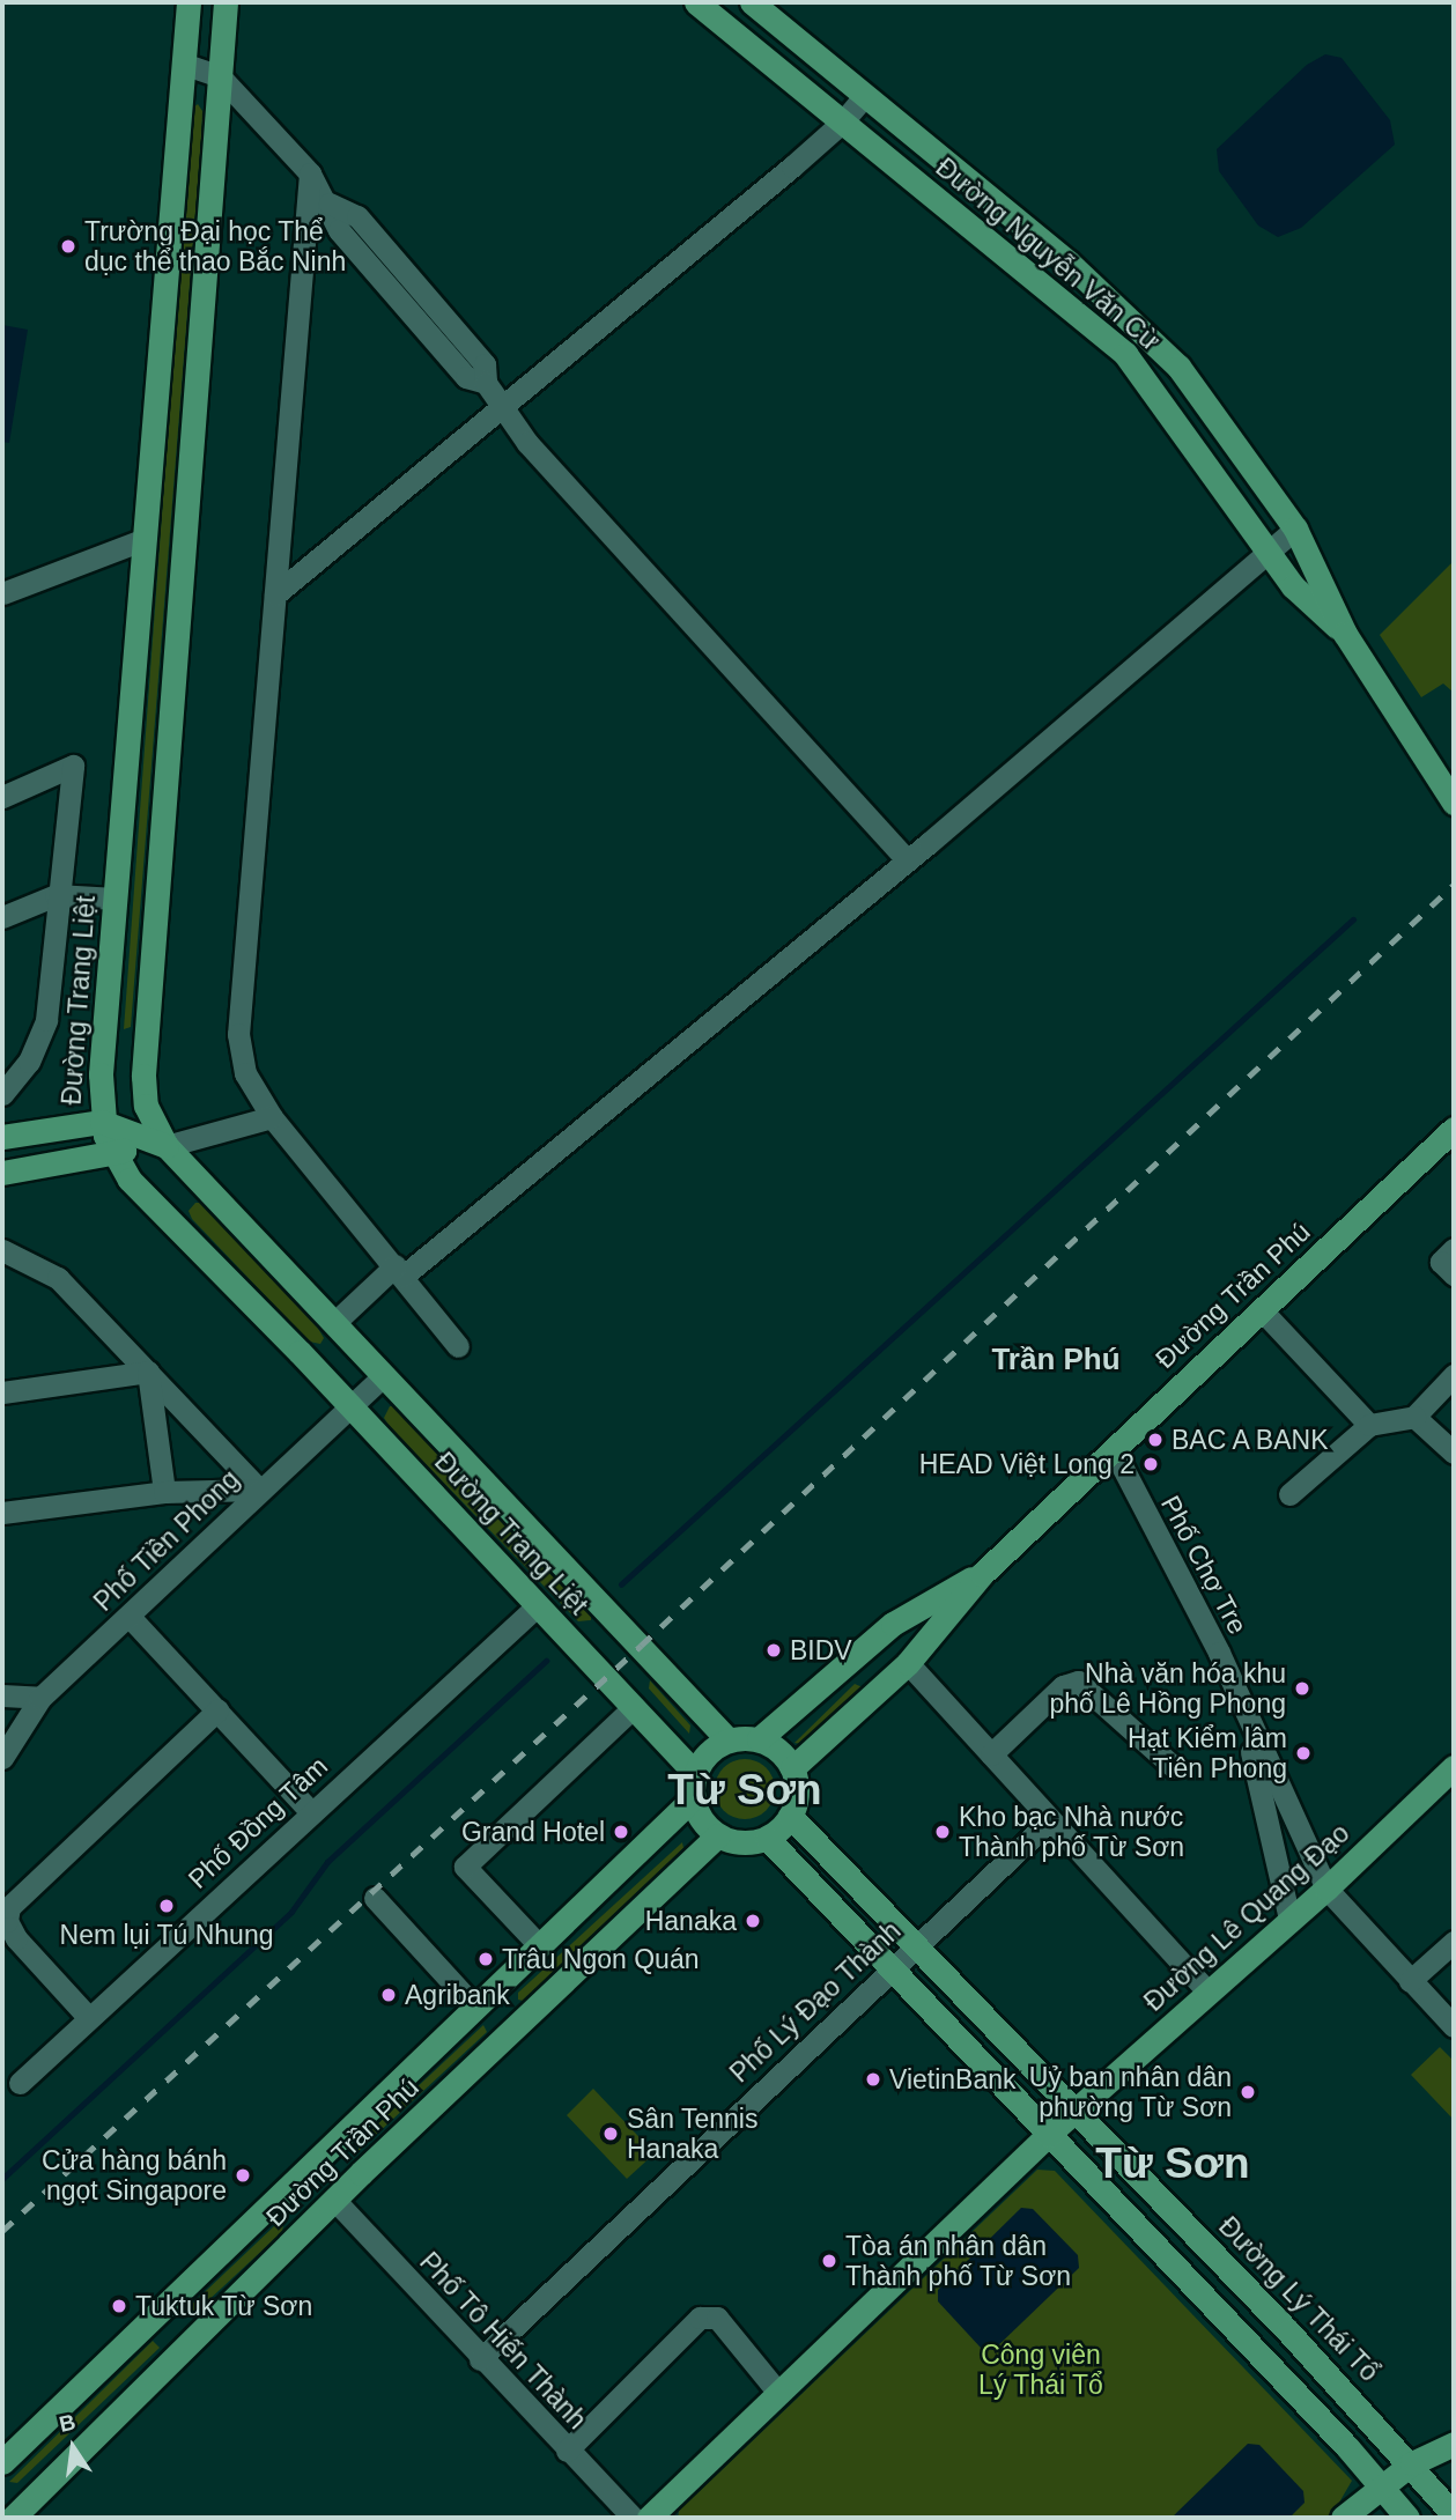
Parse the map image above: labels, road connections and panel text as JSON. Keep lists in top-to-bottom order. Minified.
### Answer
{"streets":{"main road":["Đường Nguyễn Văn Cừ","Đường Trang Liệt","Đường Trần Phú","Đường Lê Quang Đạo","Đường Lý Thái Tổ"],"street":["Phố Tiền Phong","Phố Chợ Tre","Phố Đồng Tâm","Phố Lý Đạo Thành","Phố Tô Hiến Thành"]},"crossings":[["Đường Trang Liệt","Đường Trần Phú"],["Đường Trang Liệt","Phố Tiền Phong"],["Đường Trang Liệt","Phố Đồng Tâm"],["Đường Trang Liệt","Đường Lý Thái Tổ"],["Đường Trần Phú","Phố Chợ Tre"],["Đường Trần Phú","Đường Lý Thái Tổ"],["Đường Trần Phú","Phố Tô Hiến Thành"],["Phố Chợ Tre","Đường Lê Quang Đạo"],["Đường Lê Quang Đạo","Đường Lý Thái Tổ"],["Phố Lý Đạo Thành","Đường Lý Thái Tổ"],["Phố Lý Đạo Thành","Phố Tô Hiến Thành"]],"districts":["Trần Phú","Từ Sơn","Từ Sơn"],"parks":["Công viên Lý Thái Tổ"],"places":["Trường Đại học Thể dục thể thao Bắc Ninh","BAC A BANK","HEAD Việt Long 2","BIDV","Nhà văn hóa khu phố Lê Hồng Phong","Hạt Kiểm lâm Tiên Phong","Grand Hotel","Kho bạc Nhà nước Thành phố Từ Sơn","Nem lụi Tú Nhung","Hanaka","Trâu Ngon Quán","Agribank","VietinBank","Uỷ ban nhân dân phường Từ Sơn","Sân Tennis Hanaka","Cửa hàng bánh ngọt Singapore","Tòa án nhân dân Thành phố Từ Sơn","Tuktuk Từ Sơn"],"north":"top"}
